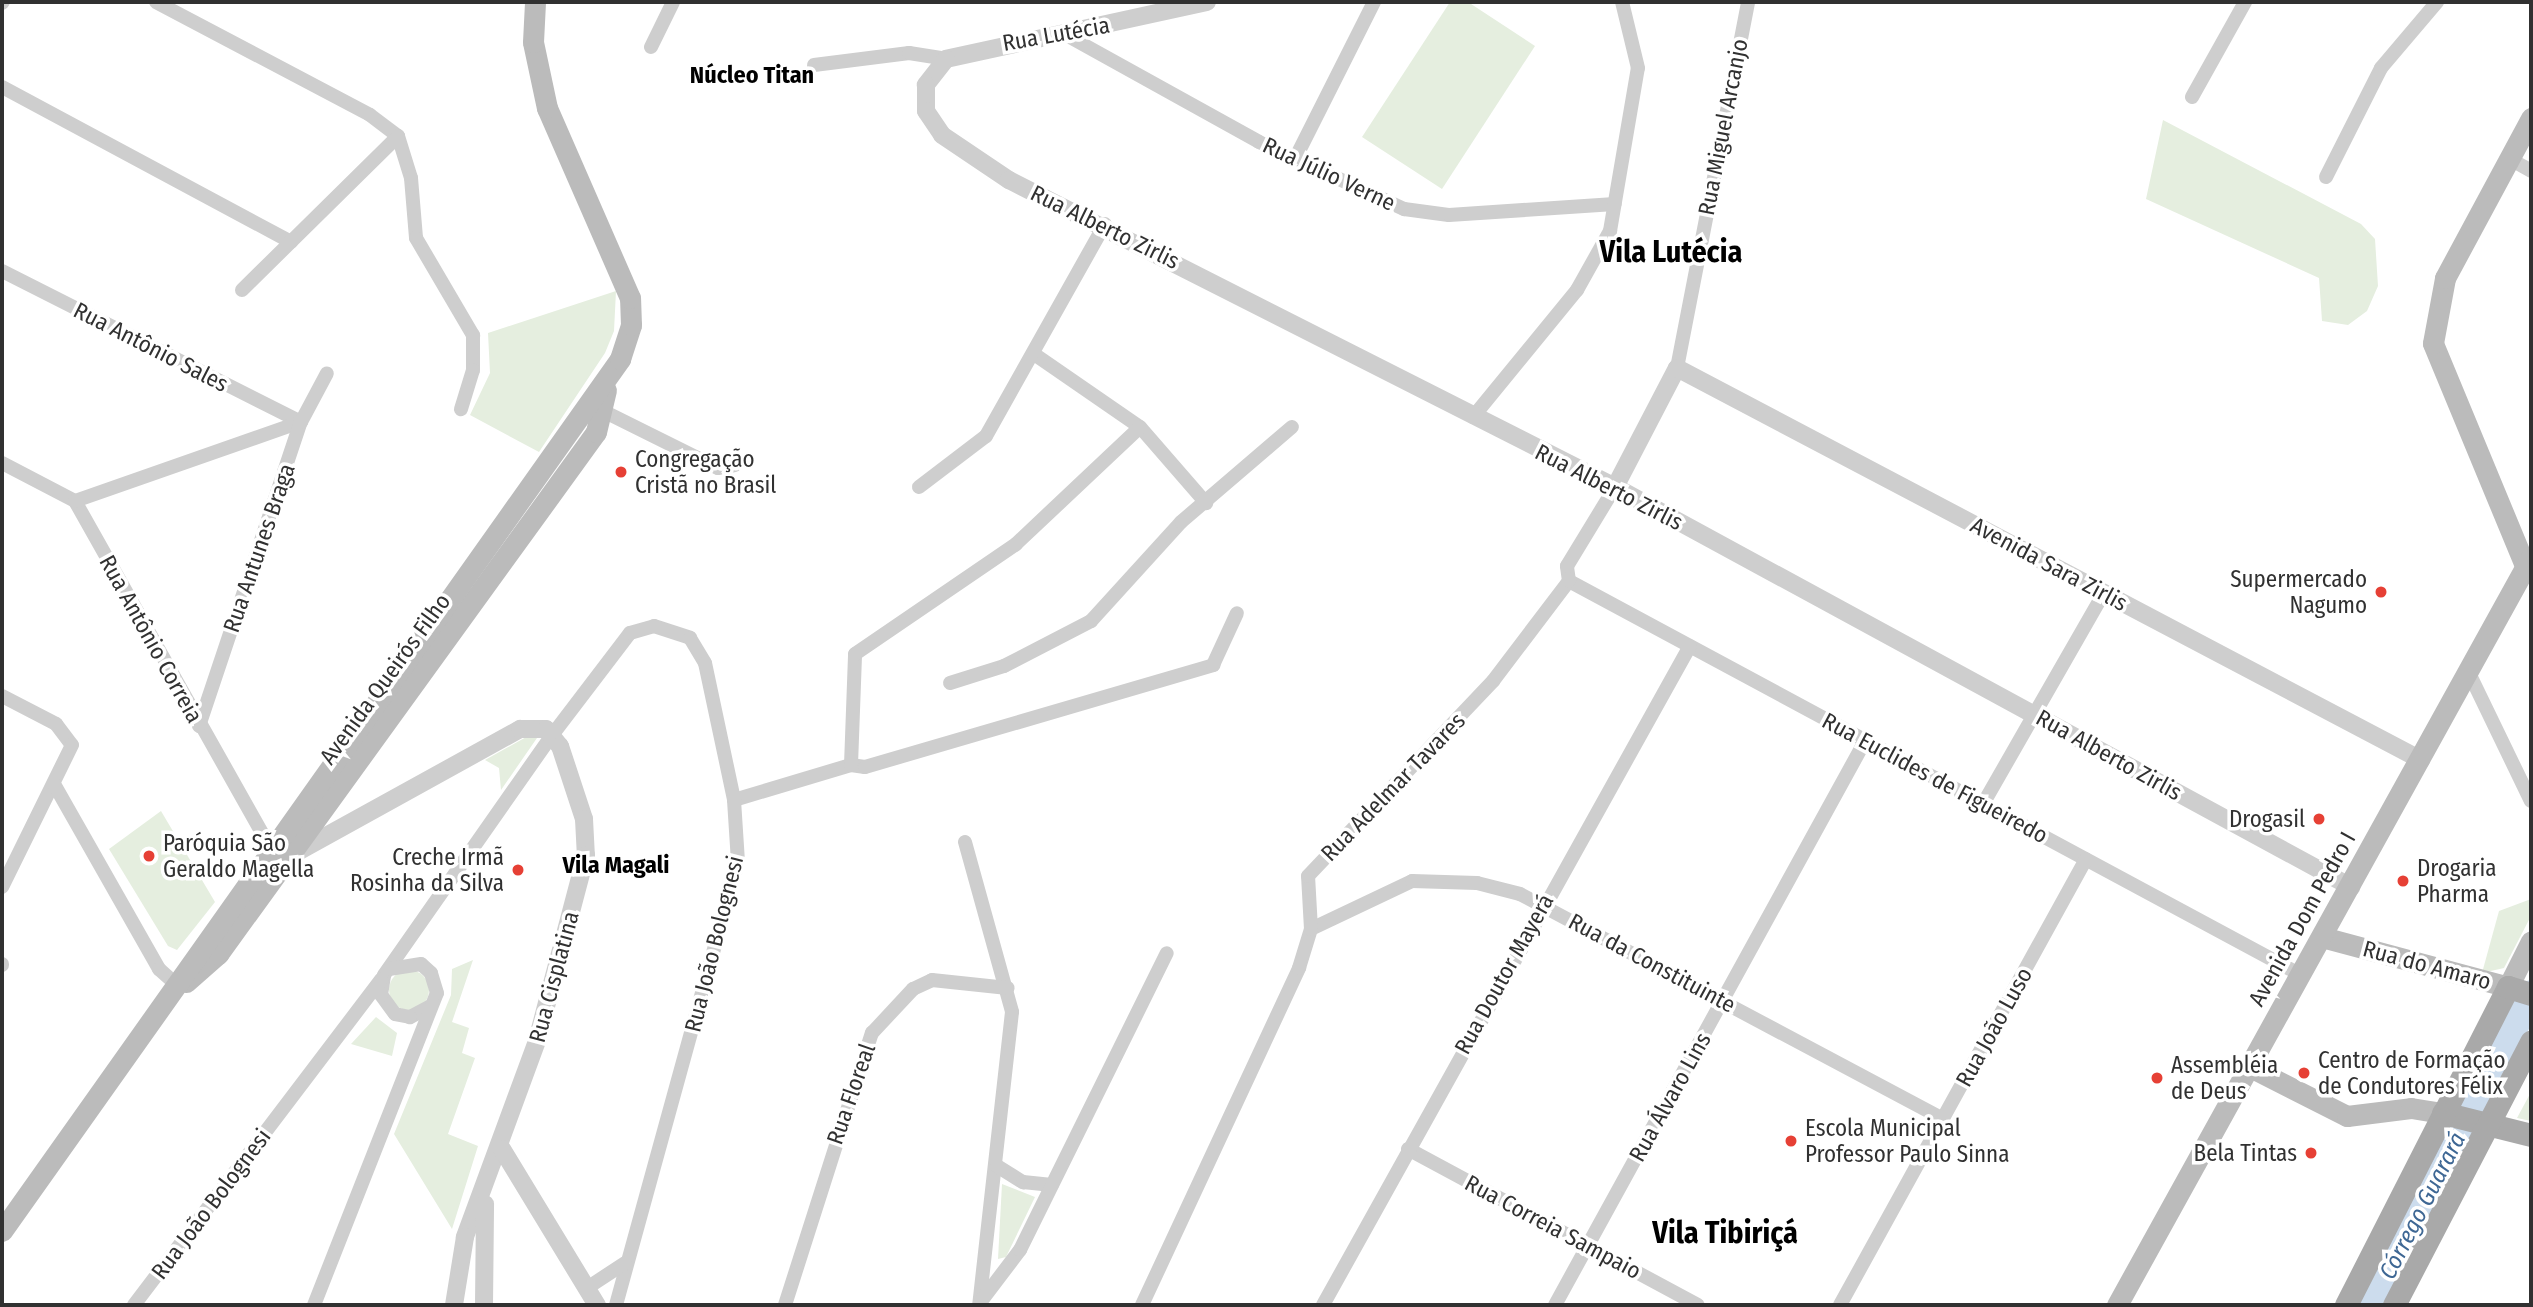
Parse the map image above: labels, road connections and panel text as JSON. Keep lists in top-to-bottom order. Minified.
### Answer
{"streets":{"main road":["Avenida Queirós Filho","Avenida Dom Pedro I","Rua do Amaro"],"street":["Rua Lutécia","Rua Miguel Arcanjo","Rua Júlio Verne","Rua Alberto Zirlis","Rua Antônio Sales","Rua Antunes Braga","Avenida Sara Zirlis","Rua Antônio Correia","Rua Euclides de Figueiredo","Rua Adelmar Tavares","Rua João Bolognesi","Rua da Constituinte","Rua Doutor Mayerá","Rua Cisplatina","Rua João Luso","Rua Floreal","Rua Álvaro Lins","Rua Correia Sampaio"]},"crossings":[["Rua Lutécia","Rua Júlio Verne"],["Rua Lutécia","Rua Alberto Zirlis"],["Rua Miguel Arcanjo","Rua Alberto Zirlis"],["Rua Miguel Arcanjo","Avenida Sara Zirlis"],["Rua Miguel Arcanjo","Rua Adelmar Tavares"],["Rua Alberto Zirlis","Rua Adelmar Tavares"],["Rua Alberto Zirlis","Avenida Dom Pedro I"],["Rua Antônio Sales","Rua Antunes Braga"],["Rua Antunes Braga","Rua Antônio Correia"],["Avenida Sara Zirlis","Avenida Dom Pedro I"],["Rua Antônio Correia","Avenida Queirós Filho"],["Rua Euclides de Figueiredo","Rua Adelmar Tavares"],["Rua Euclides de Figueiredo","Avenida Dom Pedro I"],["Rua Euclides de Figueiredo","Rua Doutor Mayerá"],["Rua Euclides de Figueiredo","Rua João Luso"],["Rua Euclides de Figueiredo","Rua Álvaro Lins"],["Rua Adelmar Tavares","Rua da Constituinte"],["Avenida Dom Pedro I","Rua do Amaro"],["Rua João Bolognesi","Rua Cisplatina"],["Rua da Constituinte","Rua Doutor Mayerá"],["Rua da Constituinte","Rua João Luso"],["Rua da Constituinte","Rua Álvaro Lins"],["Rua Doutor Mayerá","Rua Correia Sampaio"],["Rua Álvaro Lins","Rua Correia Sampaio"]],"districts":["Núcleo Titan","Vila Lutécia","Vila Magali","Vila Tibiriçá"],"water":["Córrego Guarará"],"places":["Congregação Cristã no Brasil","Supermercado Nagumo","Drogasil","Paróquia São Geraldo Magella","Creche Irmã Rosinha da Silva","Drogaria Pharma","Centro de Formação de Condutores Félix","Assembléia de Deus","Escola Municipal Professor Paulo Sinna","Bela Tintas"]}
